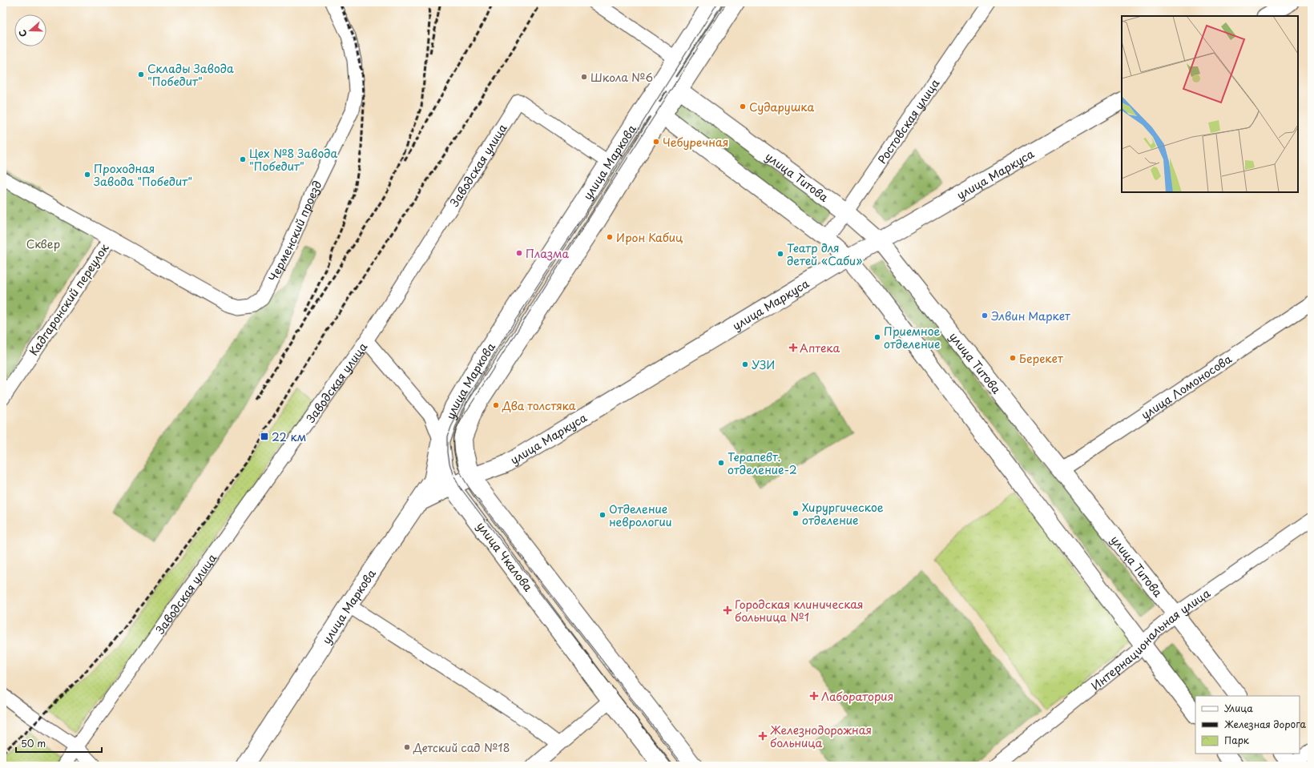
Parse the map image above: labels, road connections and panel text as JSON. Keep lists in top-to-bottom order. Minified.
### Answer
{"streets":{"main road":["улица Маркова","улица Маркуса","улица Чкалова"],"street":["Ростовская улица","Заводская улица","улица Титова","Черменский проезд","Кадгаронский переулок","улица Ломоносова","Интернациональная улица"]},"crossings":[["Ростовская улица","улица Титова"],["улица Маркова","Заводская улица"],["улица Маркова","улица Маркуса"],["улица Маркова","улица Титова"],["улица Маркова","улица Чкалова"],["Заводская улица","улица Чкалова"],["улица Маркуса","улица Титова"],["улица Маркуса","улица Чкалова"],["улица Титова","улица Ломоносова"],["улица Титова","Интернациональная улица"],["Черменский проезд","Кадгаронский переулок"]],"parks":["Сквер"],"places":{"other":["Склады Завода \"Победит\"","Школа №6","Сударушка","Чебуречная","Цех №8 Завода \"Победит\"","Проходная Завода \"Победит\"","Ирон Кабиц","Плазма","Театр для детей «Саби»","Элвин Маркет","Приемное отделение","Берекет","УЗИ","Два толстяка","Терапевт. отделение-2","Хирургическое отделение","Отделение неврологии","Детский сад №18"],"health":["Аптека","Городская клиническая больница №1","Лаборатория","Железнодорожная больница"],"transit":["22 км"]},"legend":["Улица","Железная дорога","Парк"],"scale_bar":"50 m","north":"left"}
